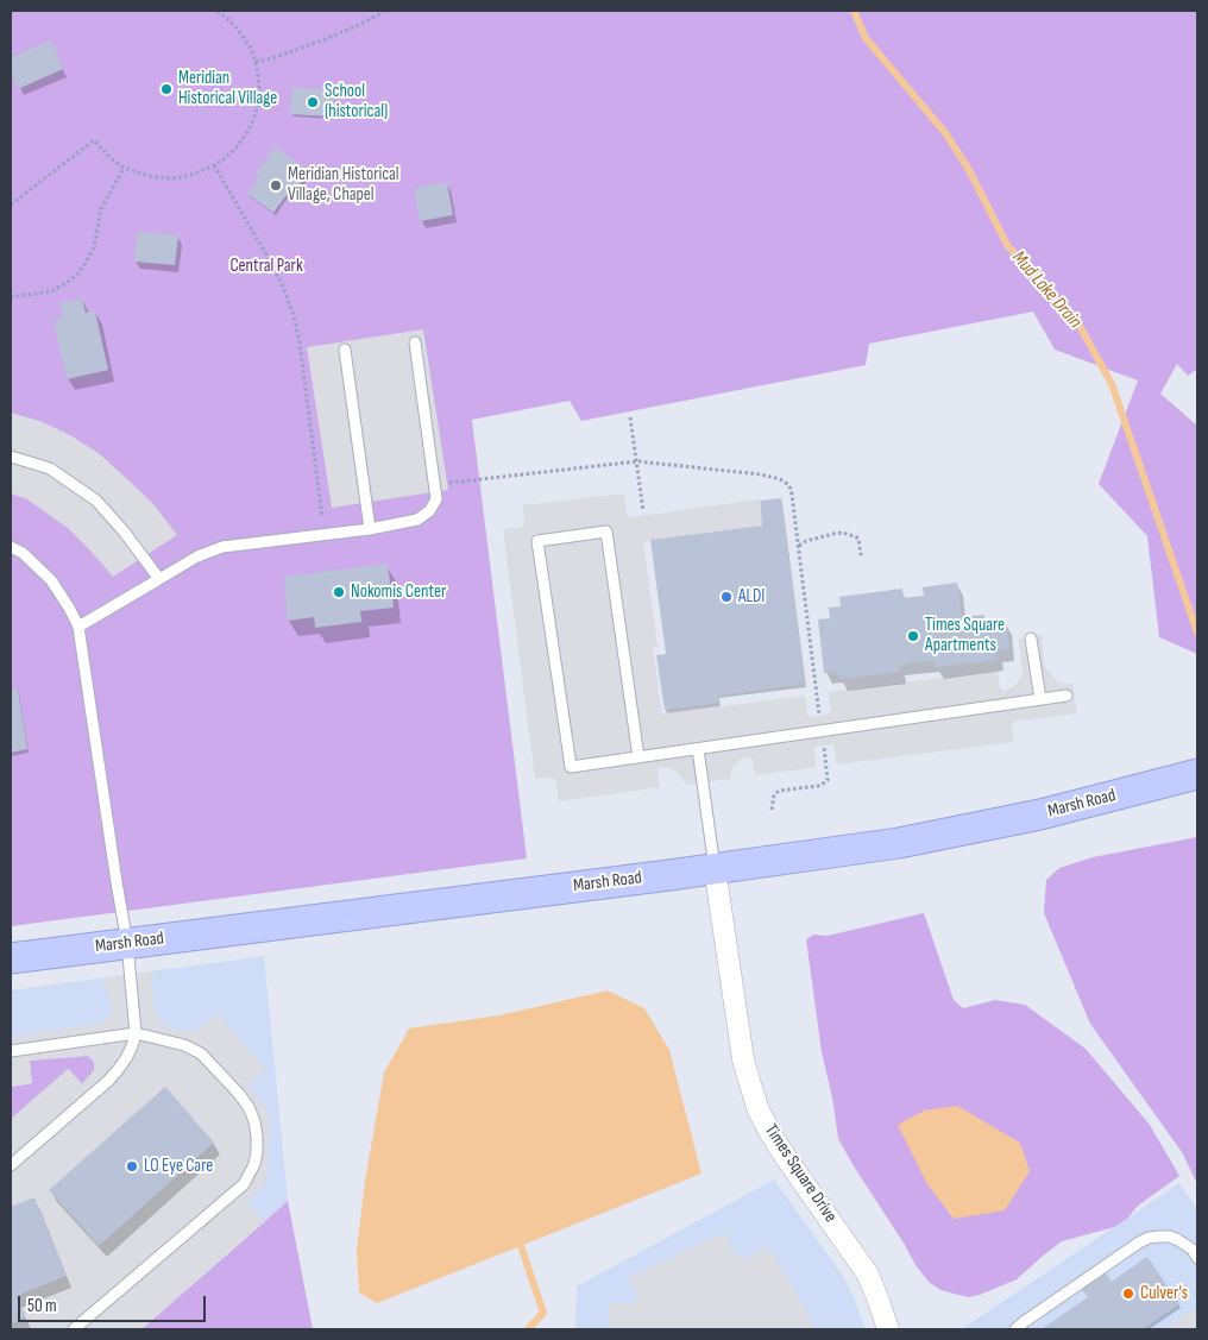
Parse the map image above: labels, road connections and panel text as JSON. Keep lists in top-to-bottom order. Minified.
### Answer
{"streets":{"main road":["Marsh Road"],"street":["Times Square Drive"]},"crossings":[["Marsh Road","Times Square Drive"]],"water":["Mud Lake Drain"],"parks":["Central Park"],"places":["Meridian Historical Village","School (historical)","Meridian Historical Village, Chapel","Nokomis Center","ALDI","Times Square Apartments","LO Eye Care","Culver's"],"scale_bar":"50 m"}
